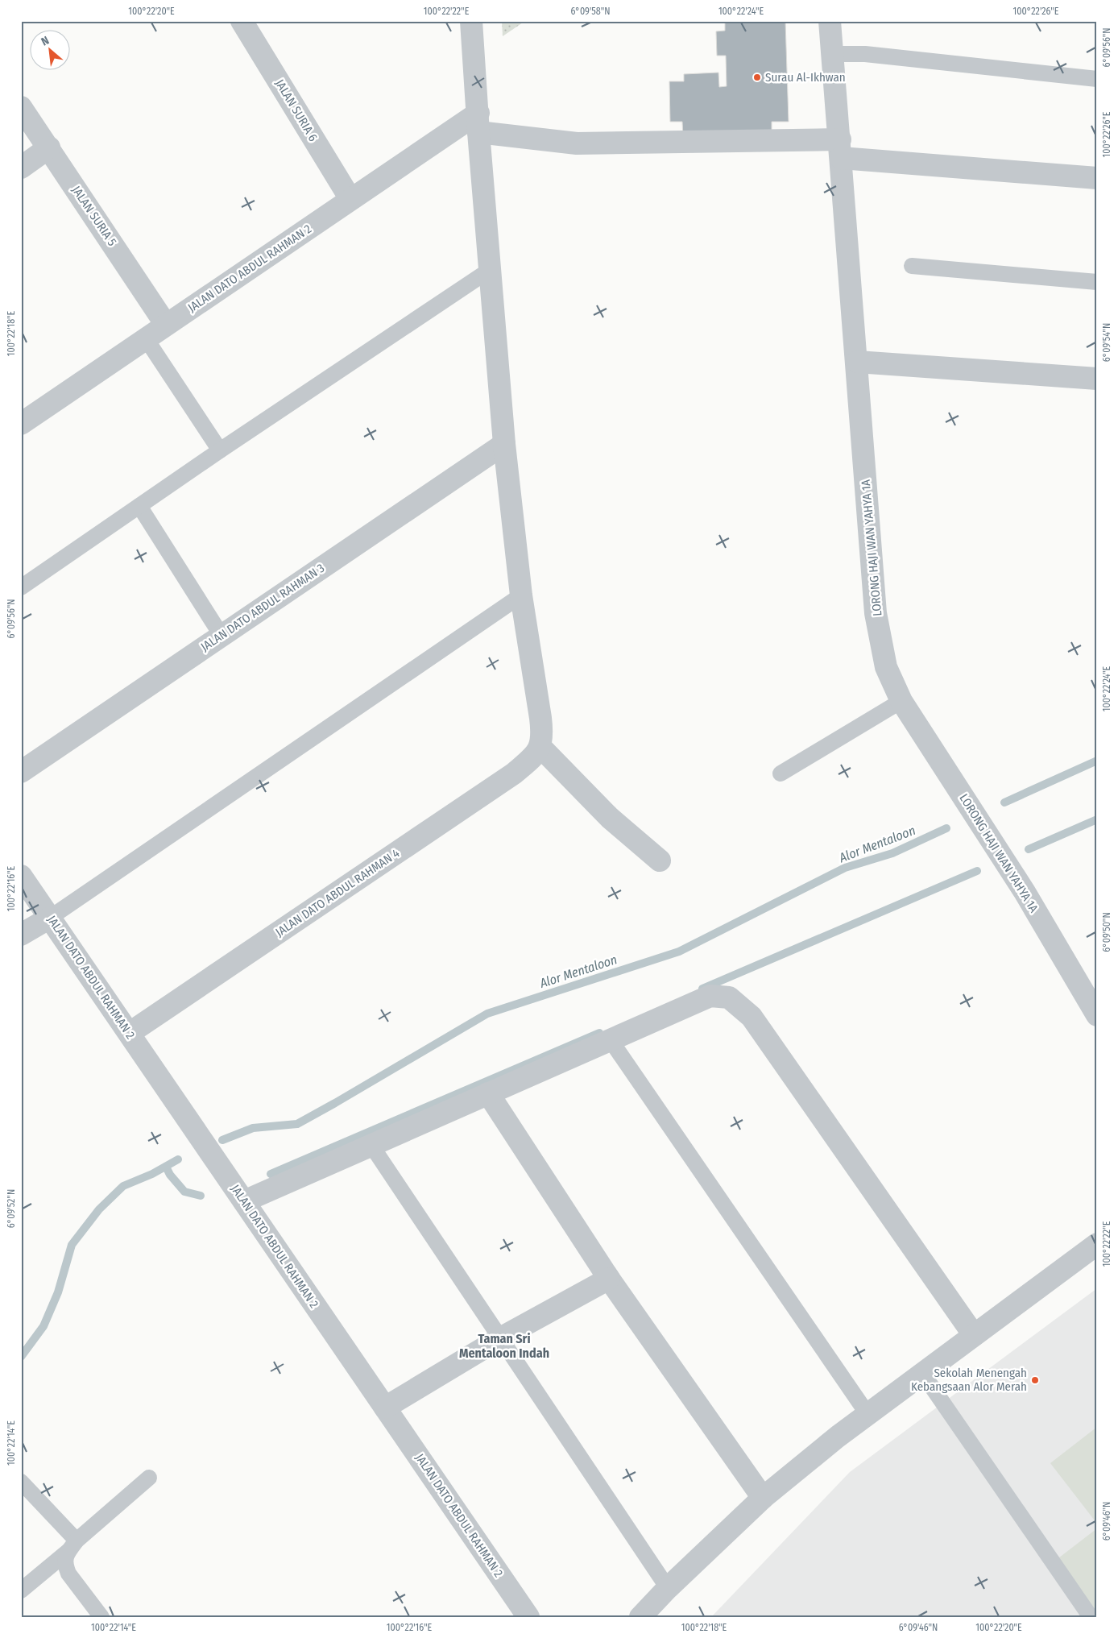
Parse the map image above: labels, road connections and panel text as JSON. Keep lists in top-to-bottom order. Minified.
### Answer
{"streets":{"street":["JALAN SURIA 6","JALAN SURIA 5","JALAN DATO ABDUL RAHMAN 2","LORONG HAJI WAN YAHYA 1A","JALAN DATO ABDUL RAHMAN 3","JALAN DATO ABDUL RAHMAN 4"]},"crossings":[["JALAN SURIA 6","JALAN DATO ABDUL RAHMAN 2"],["JALAN SURIA 5","JALAN DATO ABDUL RAHMAN 2"],["JALAN DATO ABDUL RAHMAN 2","JALAN DATO ABDUL RAHMAN 4"]],"districts":["Taman Sri Mentaloon Indah"],"water":["Alor Mentaloon"],"places":["Surau Al-Ikhwan","Sekolah Menengah Kebangsaan Alor Merah"],"north":"top left","coordinates":["100°22'20\"E","100°22'22\"E","6°09'58\"N","100°22'24\"E","100°22'26\"E","6°09'56\"N","100°22'18\"E","6°09'54\"N","100°22'16\"E","6°09'50\"N","6°09'52\"N","100°22'14\"E","6°09'46\"N"]}
